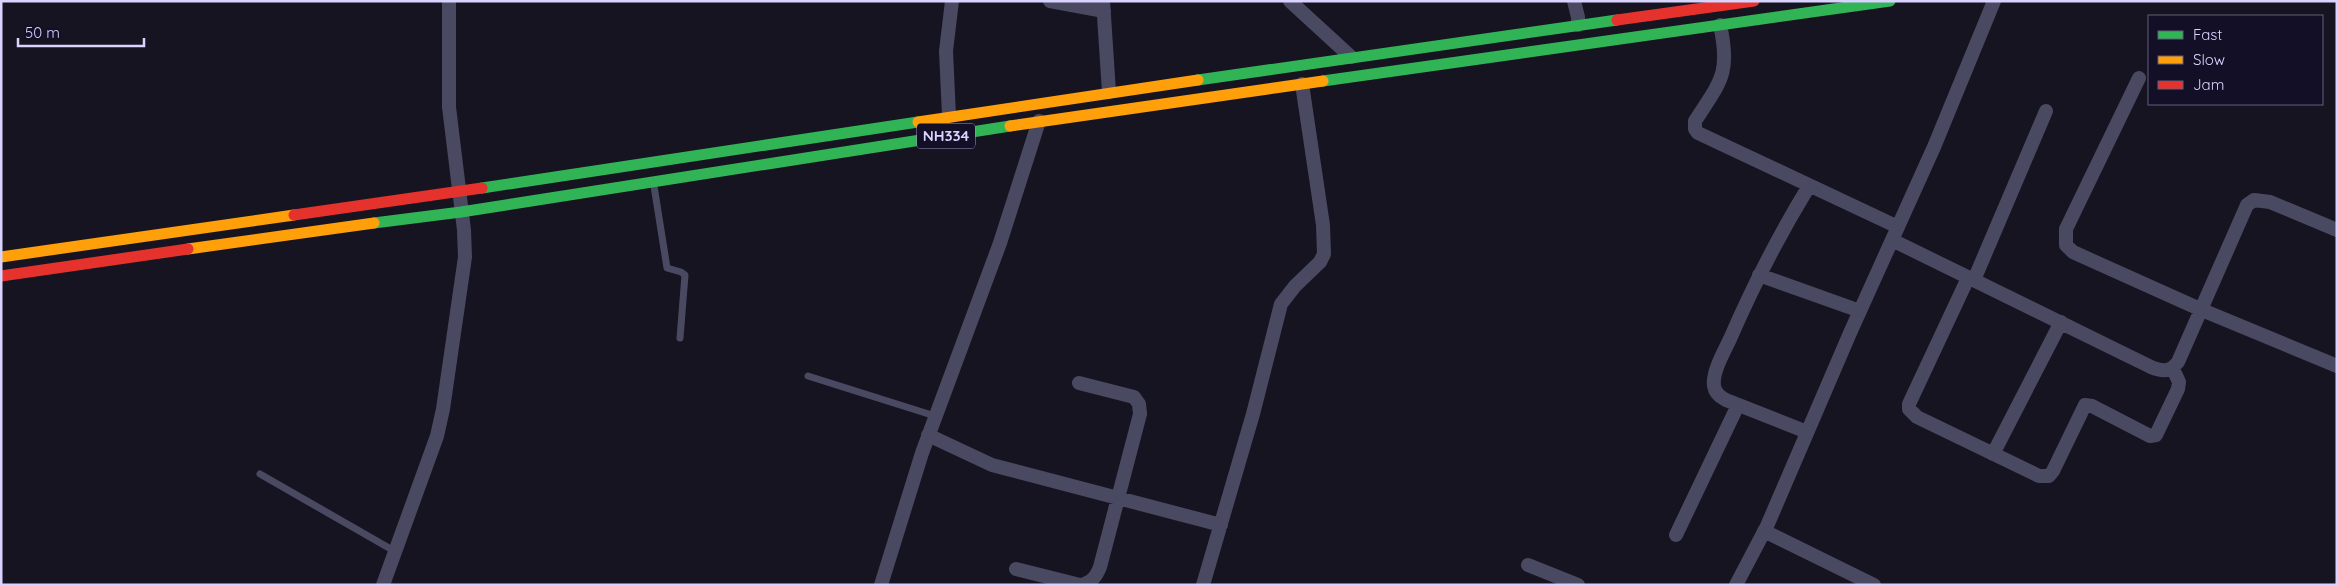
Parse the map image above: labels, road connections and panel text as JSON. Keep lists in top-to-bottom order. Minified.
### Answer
{"streets":{"highway":["NH334"]},"legend":["Fast","Slow","Jam"],"scale_bar":"50 m"}
